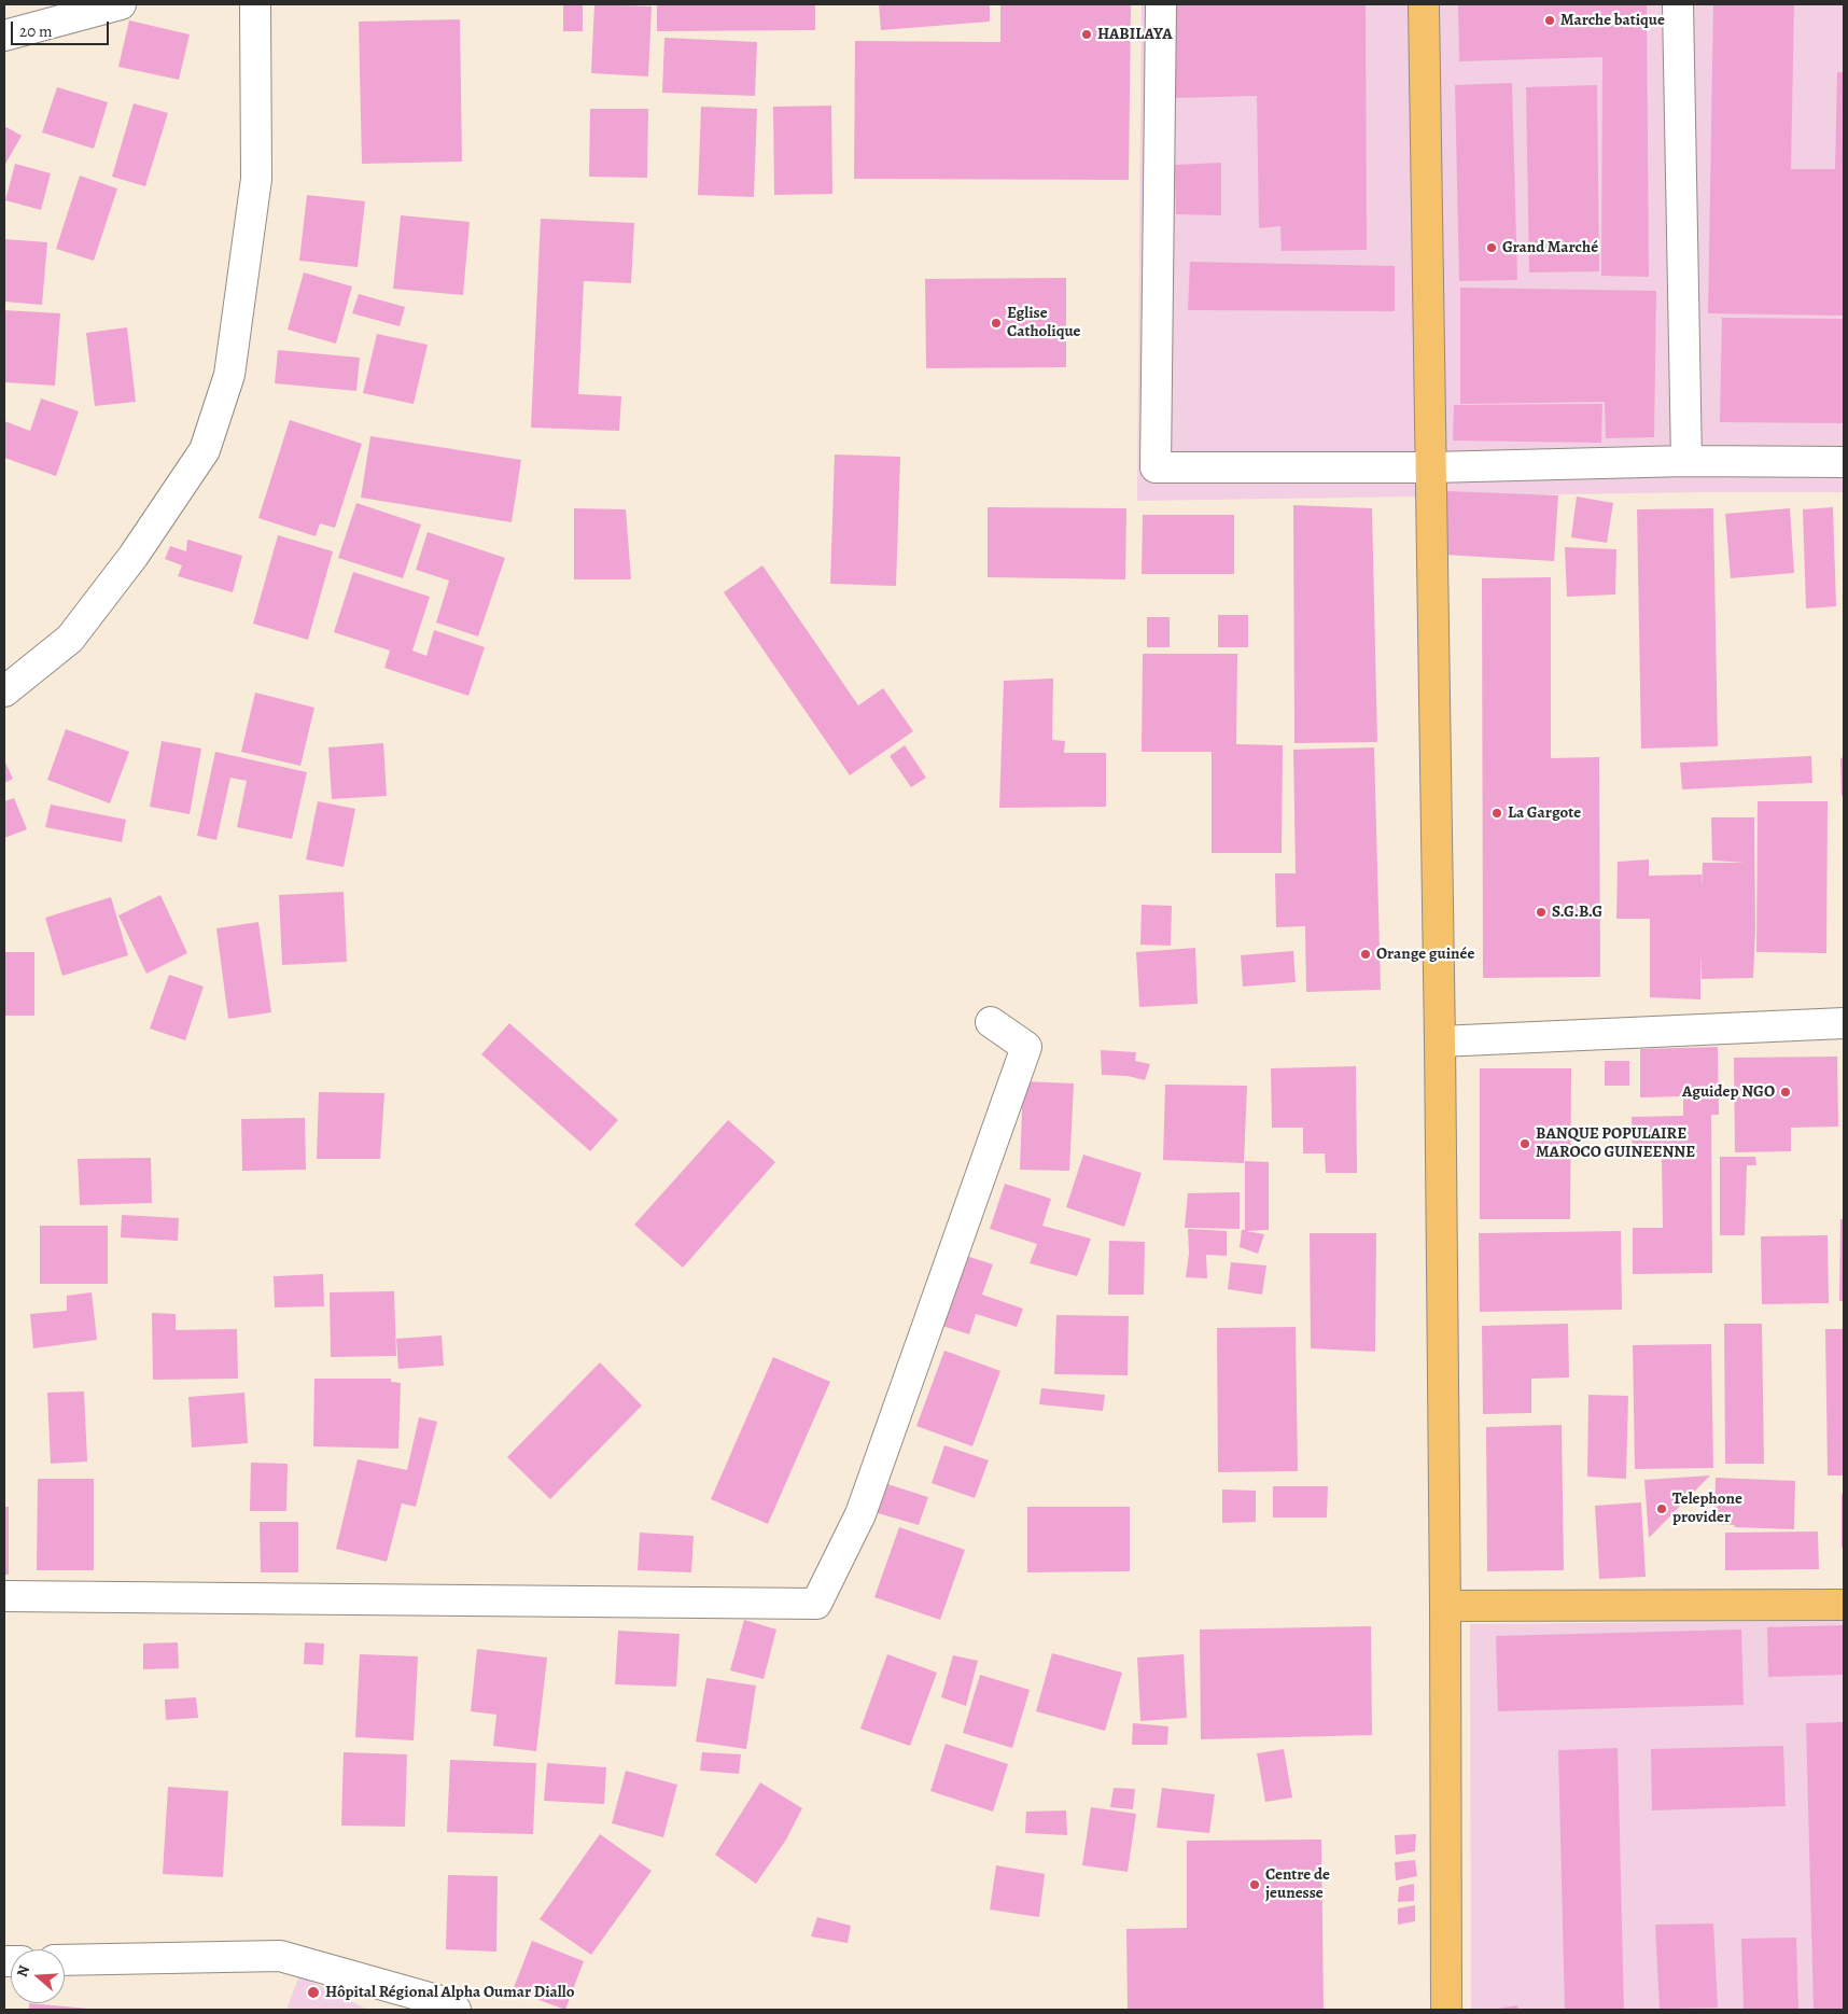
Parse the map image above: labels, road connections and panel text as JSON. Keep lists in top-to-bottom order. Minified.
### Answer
{"places":["Marche batique","HABILAYA","Grand Marché","Eglise Catholique","La Gargote","S.G.B.G","Orange guinée","Aguidep NGO","BANQUE POPULAIRE MAROCO GUINEENNE","Telephone provider","Centre de jeunesse","Hôpital Régional Alpha Oumar Diallo"],"scale_bar":"20 m","north":"left"}
